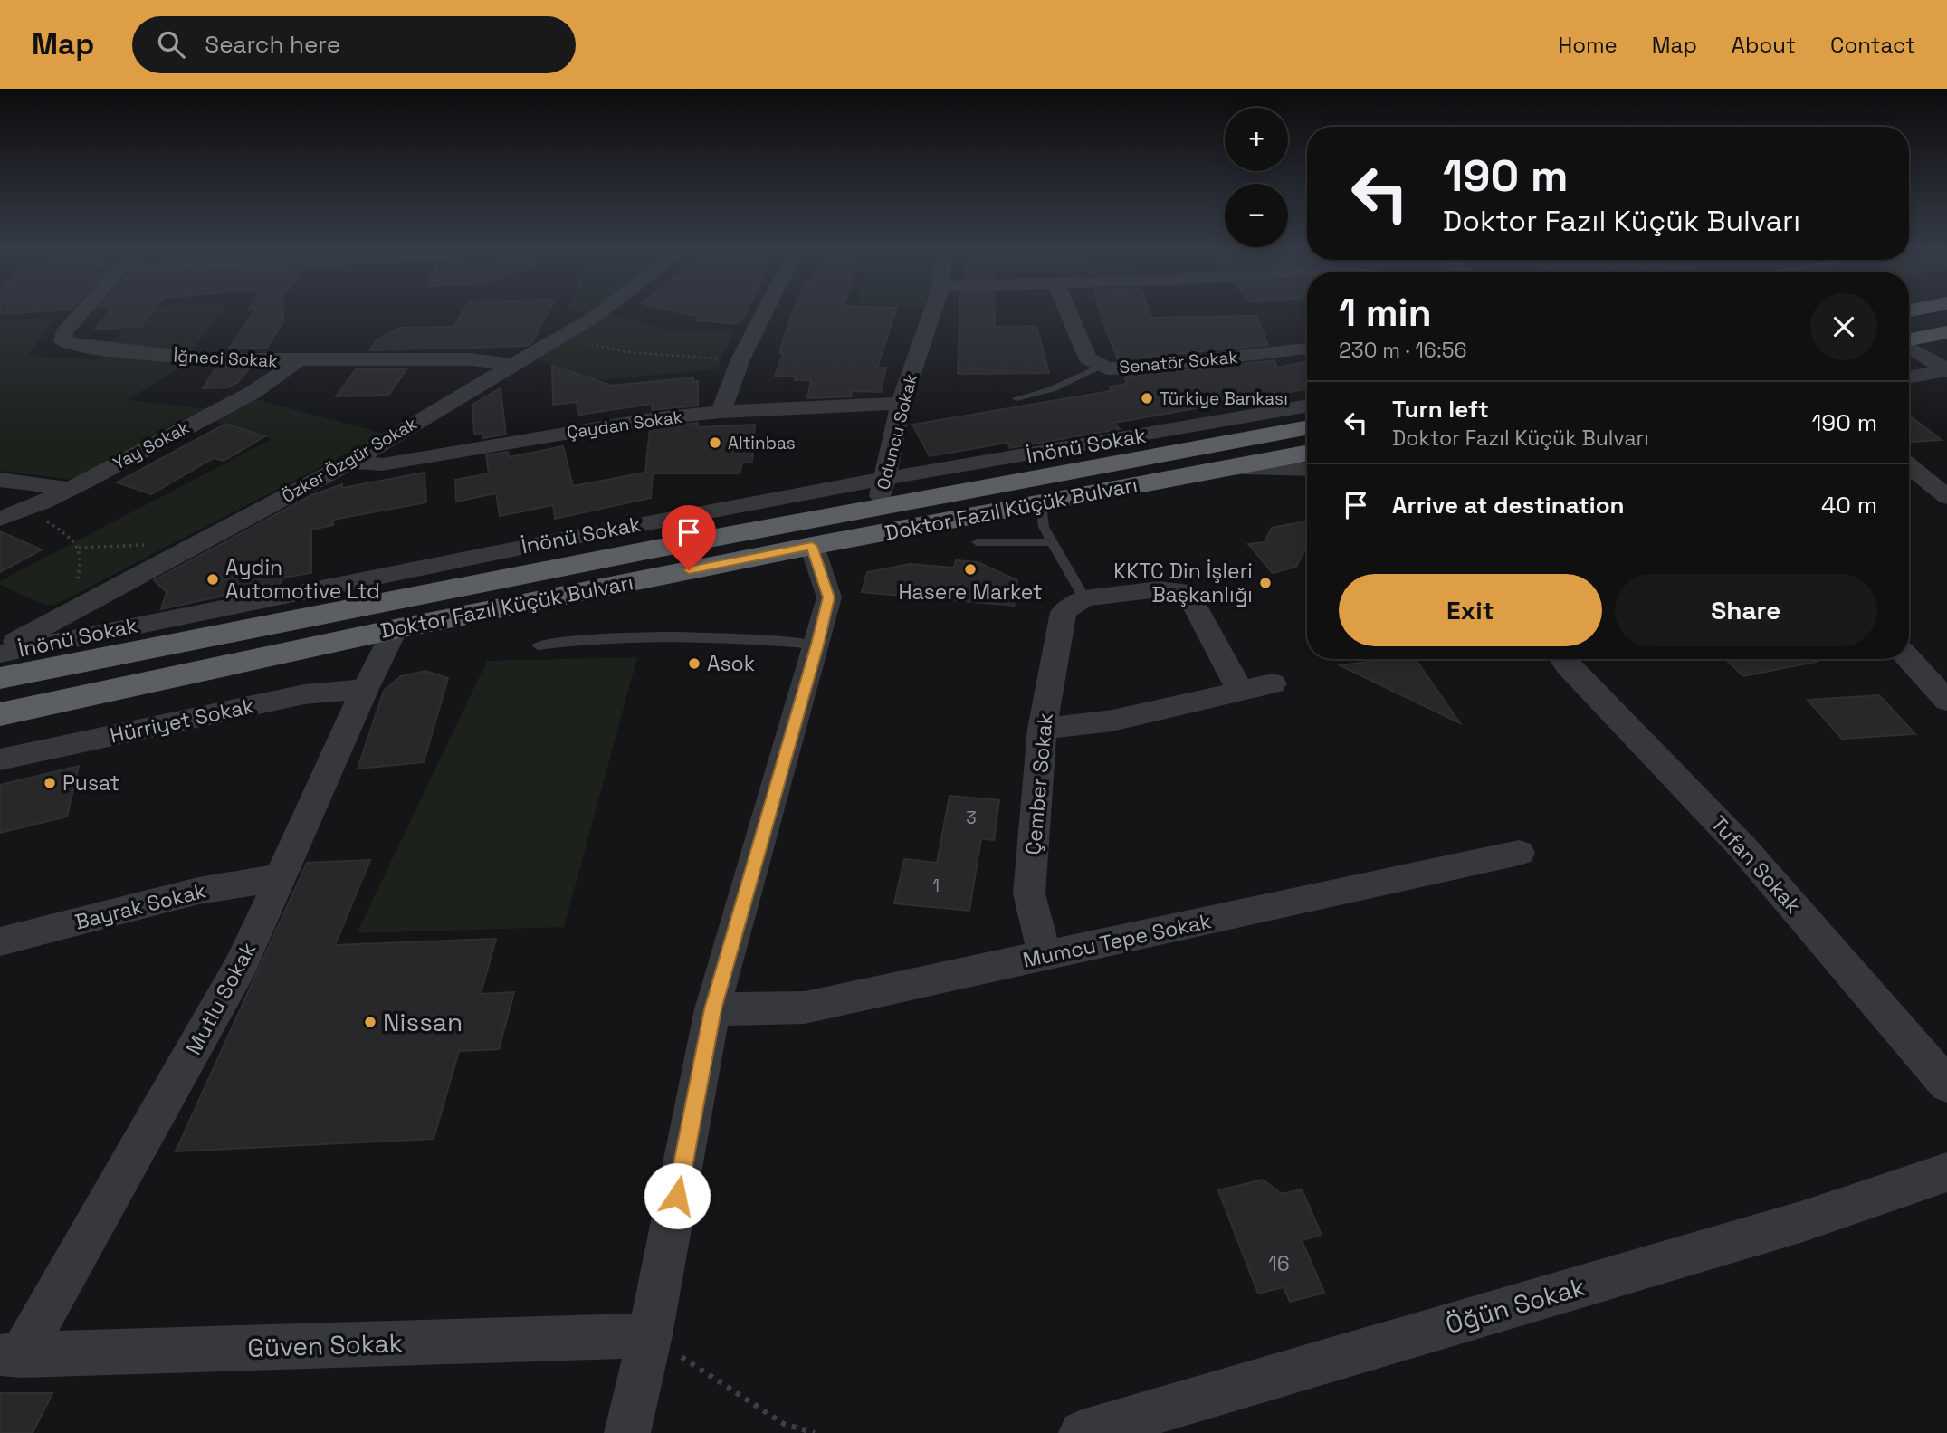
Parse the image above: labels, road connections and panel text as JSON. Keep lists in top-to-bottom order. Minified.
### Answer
{"streets":{"highway":["Doktor Fazıl Küçük Bulvarı"],"street":["İğneci Sokak","Senatör Sokak","Çaydan Sokak","Oduncu Sokak","Yay Sokak","İnönü Sokak","Özker Özgür Sokak","Hürriyet Sokak","Çember Sokak","Tufan Sokak","Bayrak Sokak","Mumcu Tepe Sokak","Mutlu Sokak","Öğün Sokak","Güven Sokak"]},"crossings":[["İğneci Sokak","Yay Sokak"],["İğneci Sokak","Özker Özgür Sokak"],["Çaydan Sokak","Oduncu Sokak"],["Çaydan Sokak","Özker Özgür Sokak"],["Oduncu Sokak","İnönü Sokak"],["Oduncu Sokak","Doktor Fazıl Küçük Bulvarı"],["İnönü Sokak","Özker Özgür Sokak"],["İnönü Sokak","Doktor Fazıl Küçük Bulvarı"],["Doktor Fazıl Küçük Bulvarı","Mutlu Sokak"],["Hürriyet Sokak","Mutlu Sokak"],["Çember Sokak","Mumcu Tepe Sokak"],["Bayrak Sokak","Mutlu Sokak"],["Mutlu Sokak","Güven Sokak"]],"places":["Türkiye Bankası","Altinbas","Hasere Market","Aydin Automotive Ltd","KKTC Din İşleri Başkanlığı","Asok","Pusat","Nissan"],"house_numbers":["3","1","16"],"page":{"header":"Map","search":"Search here","nav":["Home","Map","About","Contact"],"map_buttons":["+","−"],"turn":["190 m","Doktor Fazıl Küçük Bulvarı"],"heading":["1 min","230 m · 16:56"],"list":[{"name":"Turn left","note":"Doktor Fazıl Küçük Bulvarı","value":"190 m"},{"name":"Arrive at destination","value":"40 m"}],"buttons":["Exit","Share"]}}
